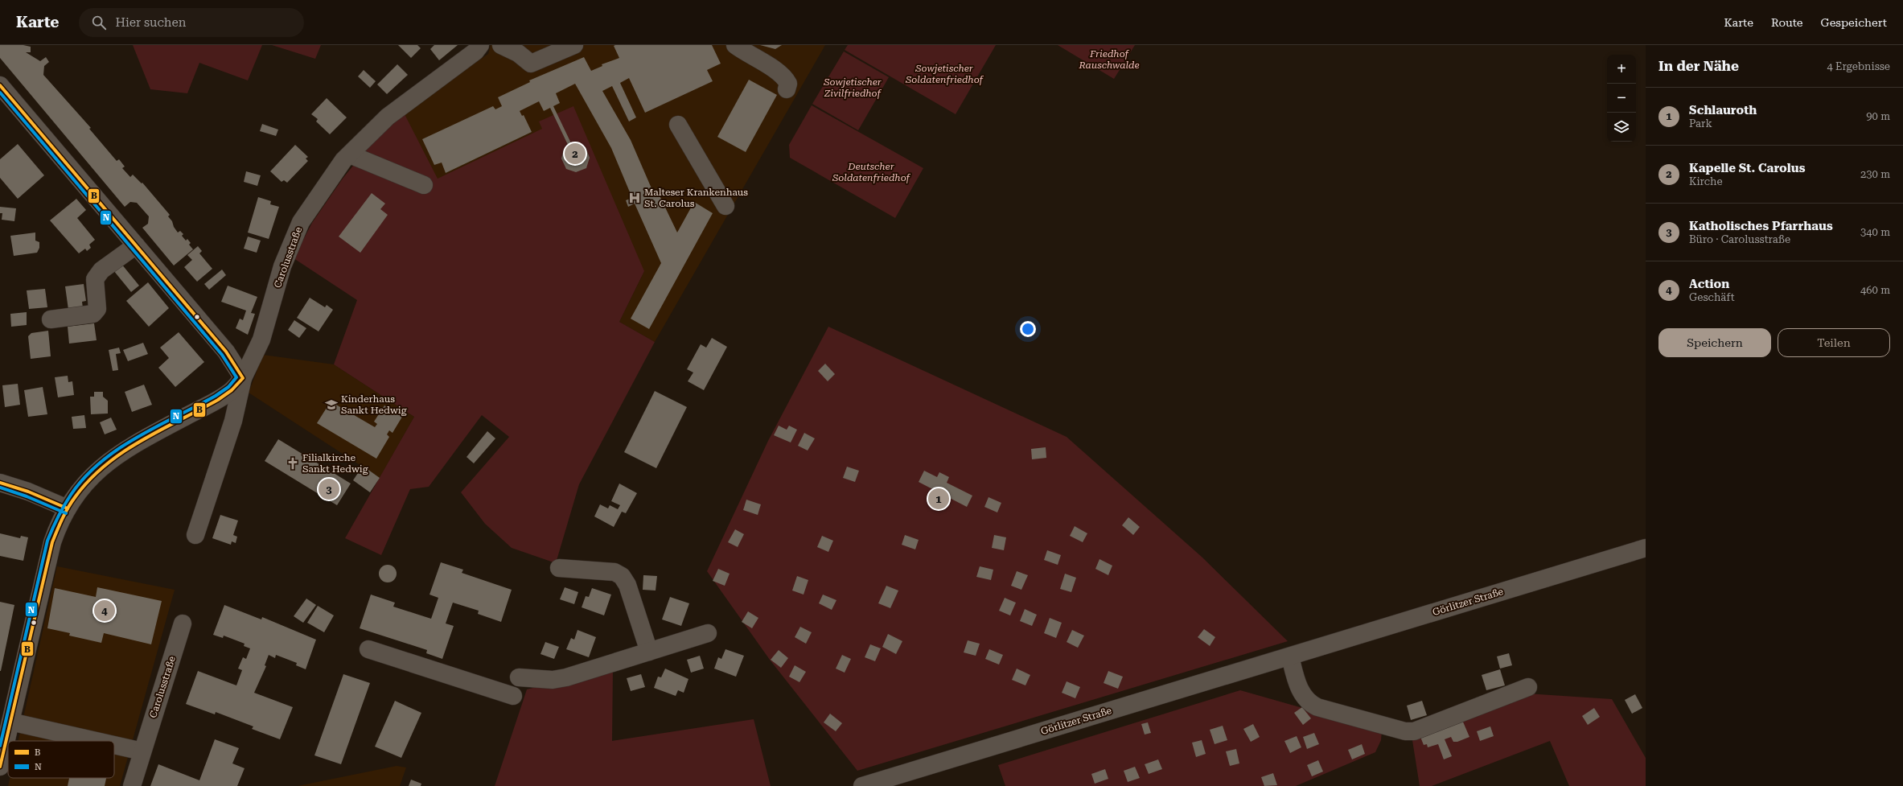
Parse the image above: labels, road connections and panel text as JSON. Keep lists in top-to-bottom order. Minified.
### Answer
{"streets":{"street":["Carolusstraße","Görlitzer Straße"]},"parks":["Friedhof Rauschwalde","Sowjetischer Soldatenfriedhof","Sowjetischer Zivilfriedhof","Deutscher Soldatenfriedhof"],"places":{"hospital":["Malteser Krankenhaus St. Carolus"],"school or university":["Kinderhaus Sankt Hedwig"],"church":["Filialkirche Sankt Hedwig"]},"lines":["transit line B","transit line N"],"legend":["B","N"],"page":{"header":"Karte","search":"Hier suchen","nav":["Karte","Route","Gespeichert"],"heading":["In der Nähe","4 Ergebnisse"],"map_buttons":["+","−"],"list":[{"mark":"1","name":"Schlauroth","note":"Park","value":"90 m"},{"mark":"2","name":"Kapelle St. Carolus","note":"Kirche","value":"230 m"},{"mark":"3","name":"Katholisches Pfarrhaus","note":"Büro · Carolusstraße","value":"340 m"},{"mark":"4","name":"Action","note":"Geschäft","value":"460 m"}],"pins":["2","3","1","4"],"buttons":["Speichern","Teilen"]}}
